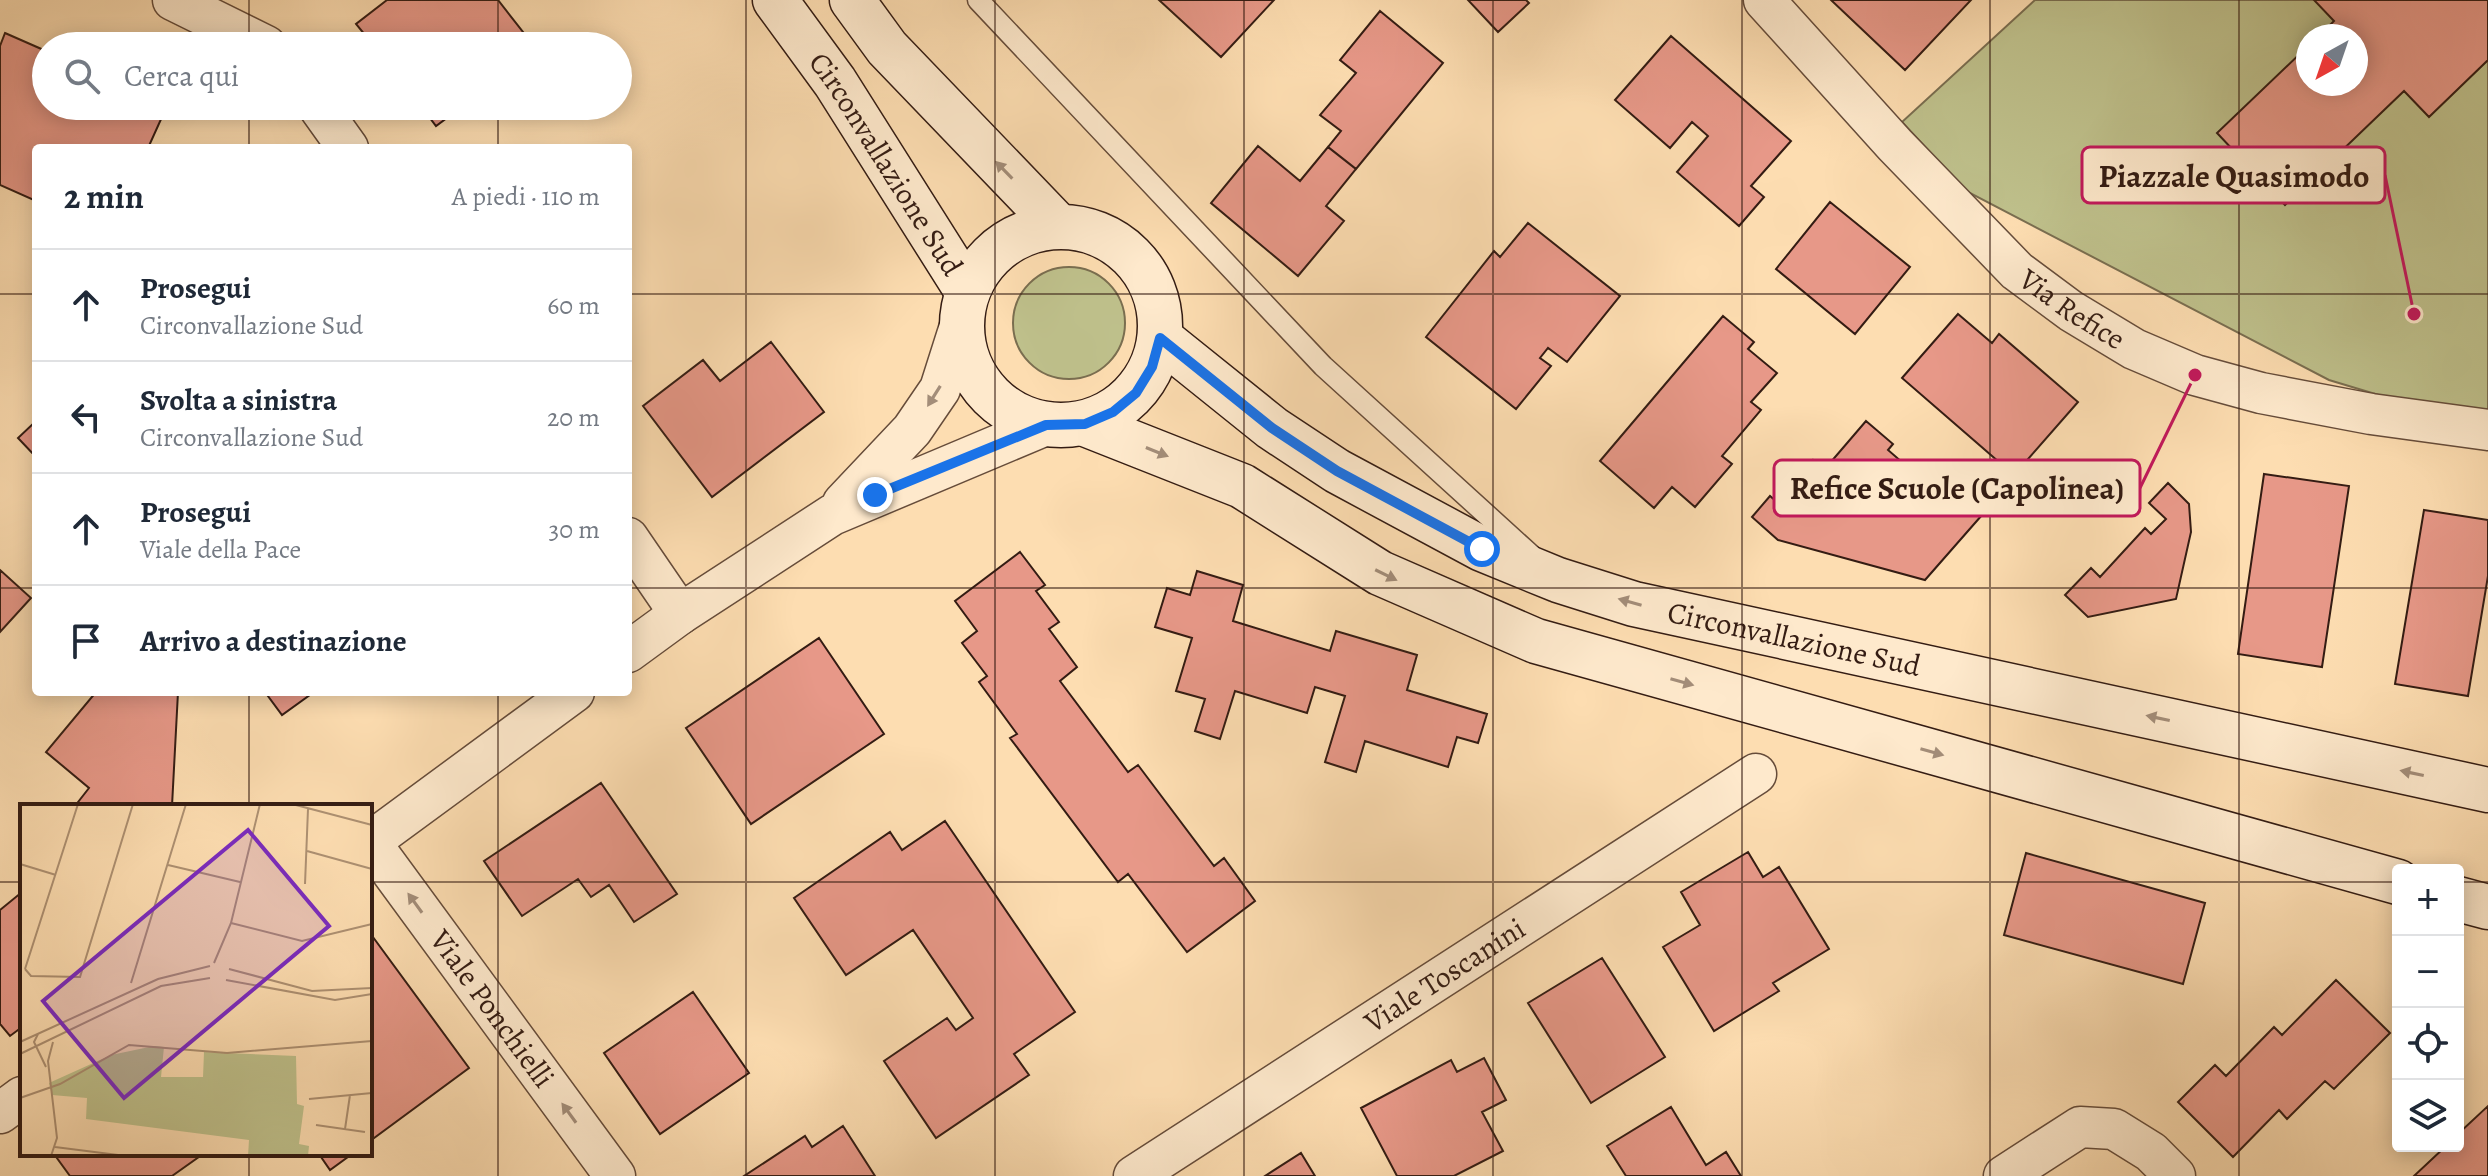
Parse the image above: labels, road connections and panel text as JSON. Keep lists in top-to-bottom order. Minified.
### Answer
{"streets":{"main road":["Circonvallazione Sud"],"street":["Via Refice","Viale Toscanini","Viale Ponchielli"]},"one_way":["Viale Ponchielli"],"places":["Piazzale Quasimodo","Refice Scuole (Capolinea)"],"north":"bottom left","page":{"search":"Cerca qui","heading":["2 min","A piedi · 110 m"],"list":[["Prosegui","Circonvallazione Sud","60 m"],["Svolta a sinistra","Circonvallazione Sud","20 m"],["Prosegui","Viale della Pace","30 m"],"Arrivo a destinazione"],"map_buttons":["+","−"]}}
